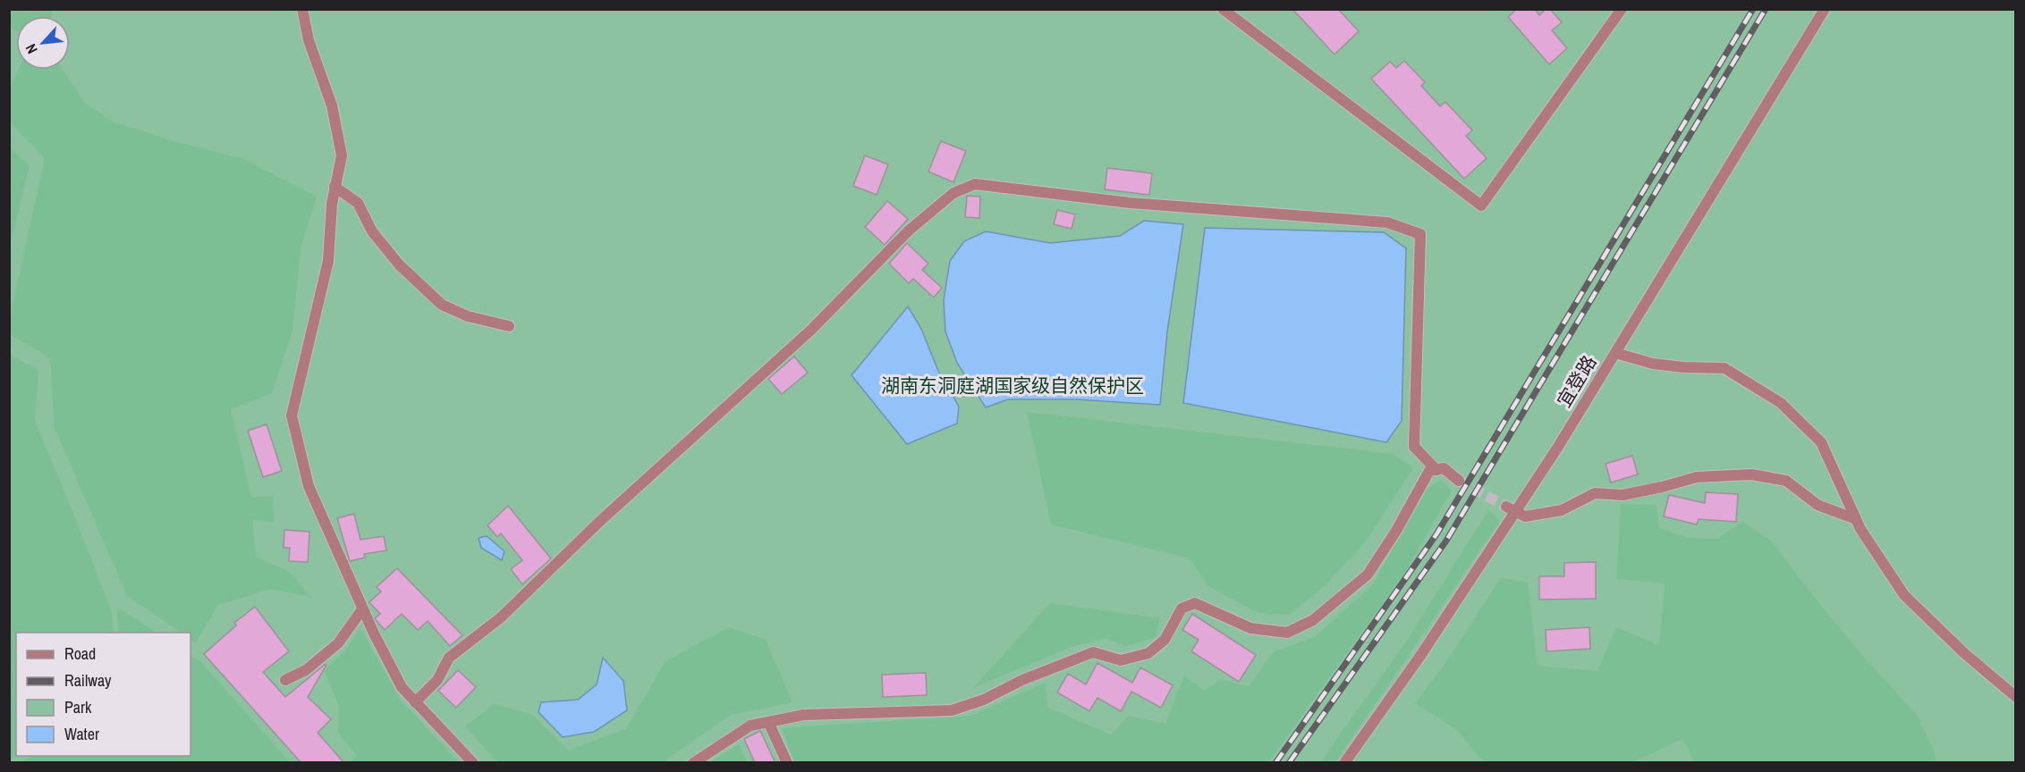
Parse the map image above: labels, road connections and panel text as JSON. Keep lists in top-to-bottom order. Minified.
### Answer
{"streets":{"street":["宜登路"]},"parks":["湖南东洞庭湖国家级自然保护区"],"legend":["Road","Railway","Park","Water"],"north":"bottom left"}
